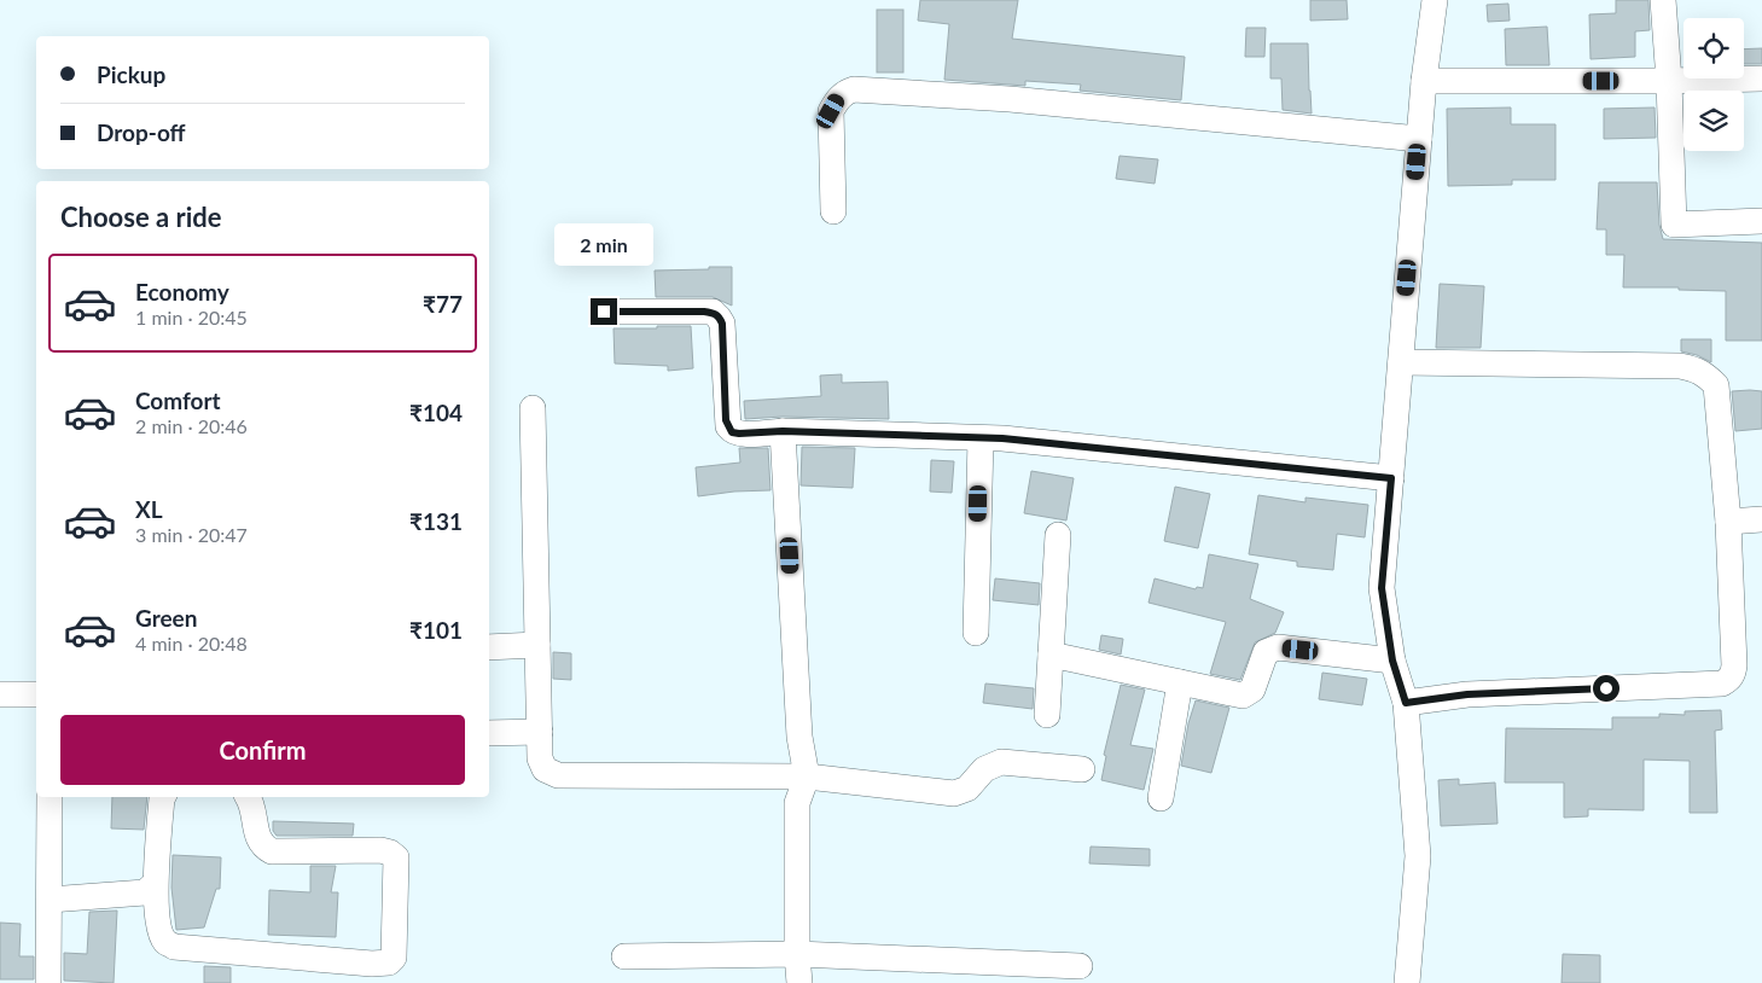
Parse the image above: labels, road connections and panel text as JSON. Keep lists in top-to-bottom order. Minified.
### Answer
{"page":{"banner":["Pickup","Drop-off"],"heading":"Choose a ride","bubble":"2 min","list":[{"name":"Economy","note":"1 min · 20:45","value":"₹77"},{"name":"Comfort","note":"2 min · 20:46","value":"₹104"},{"name":"XL","note":"3 min · 20:47","value":"₹131"},{"name":"Green","note":"4 min · 20:48","value":"₹101"}],"buttons":"Confirm"}}
